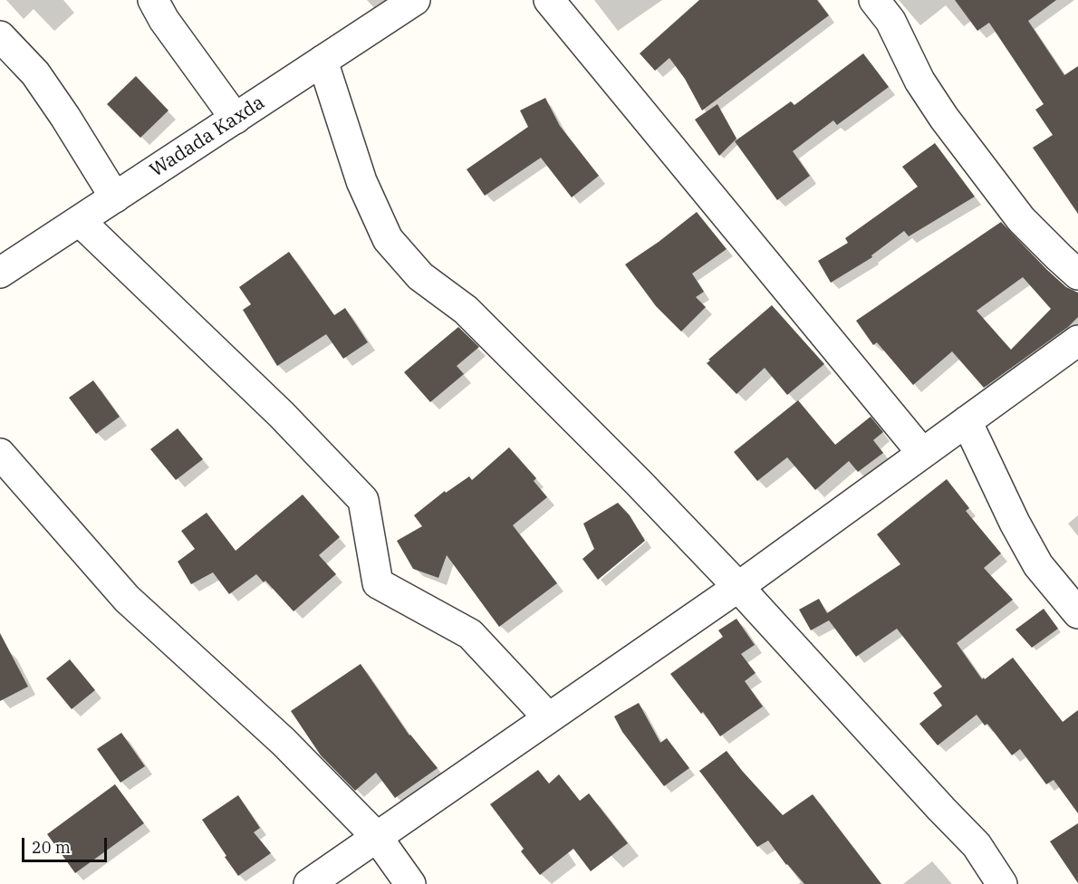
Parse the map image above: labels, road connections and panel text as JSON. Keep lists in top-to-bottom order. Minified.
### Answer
{"streets":{"street":["Wadada Kaxda"]},"scale_bar":"20 m"}
